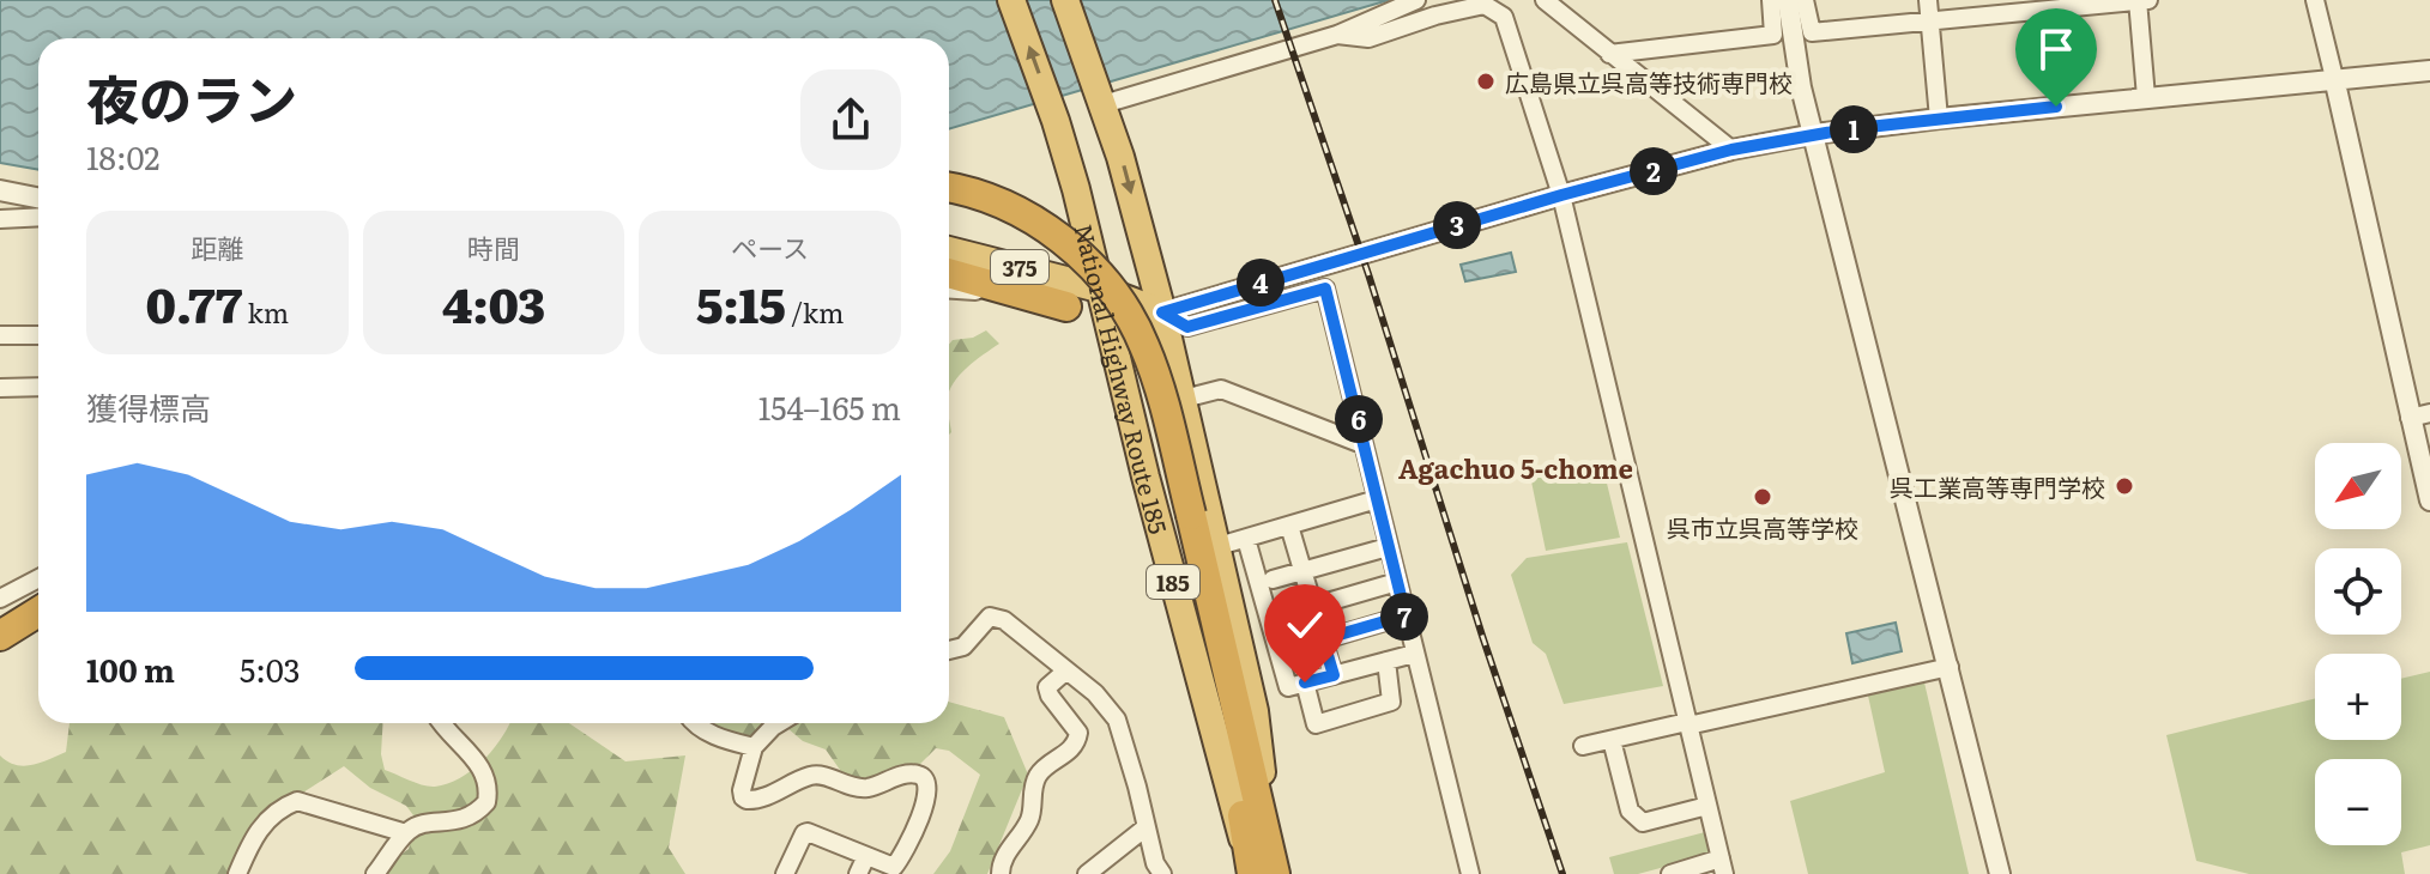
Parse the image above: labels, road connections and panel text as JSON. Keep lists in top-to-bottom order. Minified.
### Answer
{"streets":{"highway":["375","National Highway Route 185","185"]},"crossings":[["375","National Highway Route 185"],["375","185"]],"districts":["Agachuo 5-chome"],"places":["広島県立呉高等技術専門校","呉工業高等専門学校","呉市立呉高等学校"],"north":"bottom left","page":{"heading":["夜のラン","18:02"],"pins":["1","2","3","4","6","7"],"stats":[["距離","0.77 km"],["時間","4:03"],["ペース","5:15 /km"]],"chart":["獲得標高","154–165 m"],"map_buttons":["+","−"],"list":[{"name":"100 m","note":"5:03"}]}}
